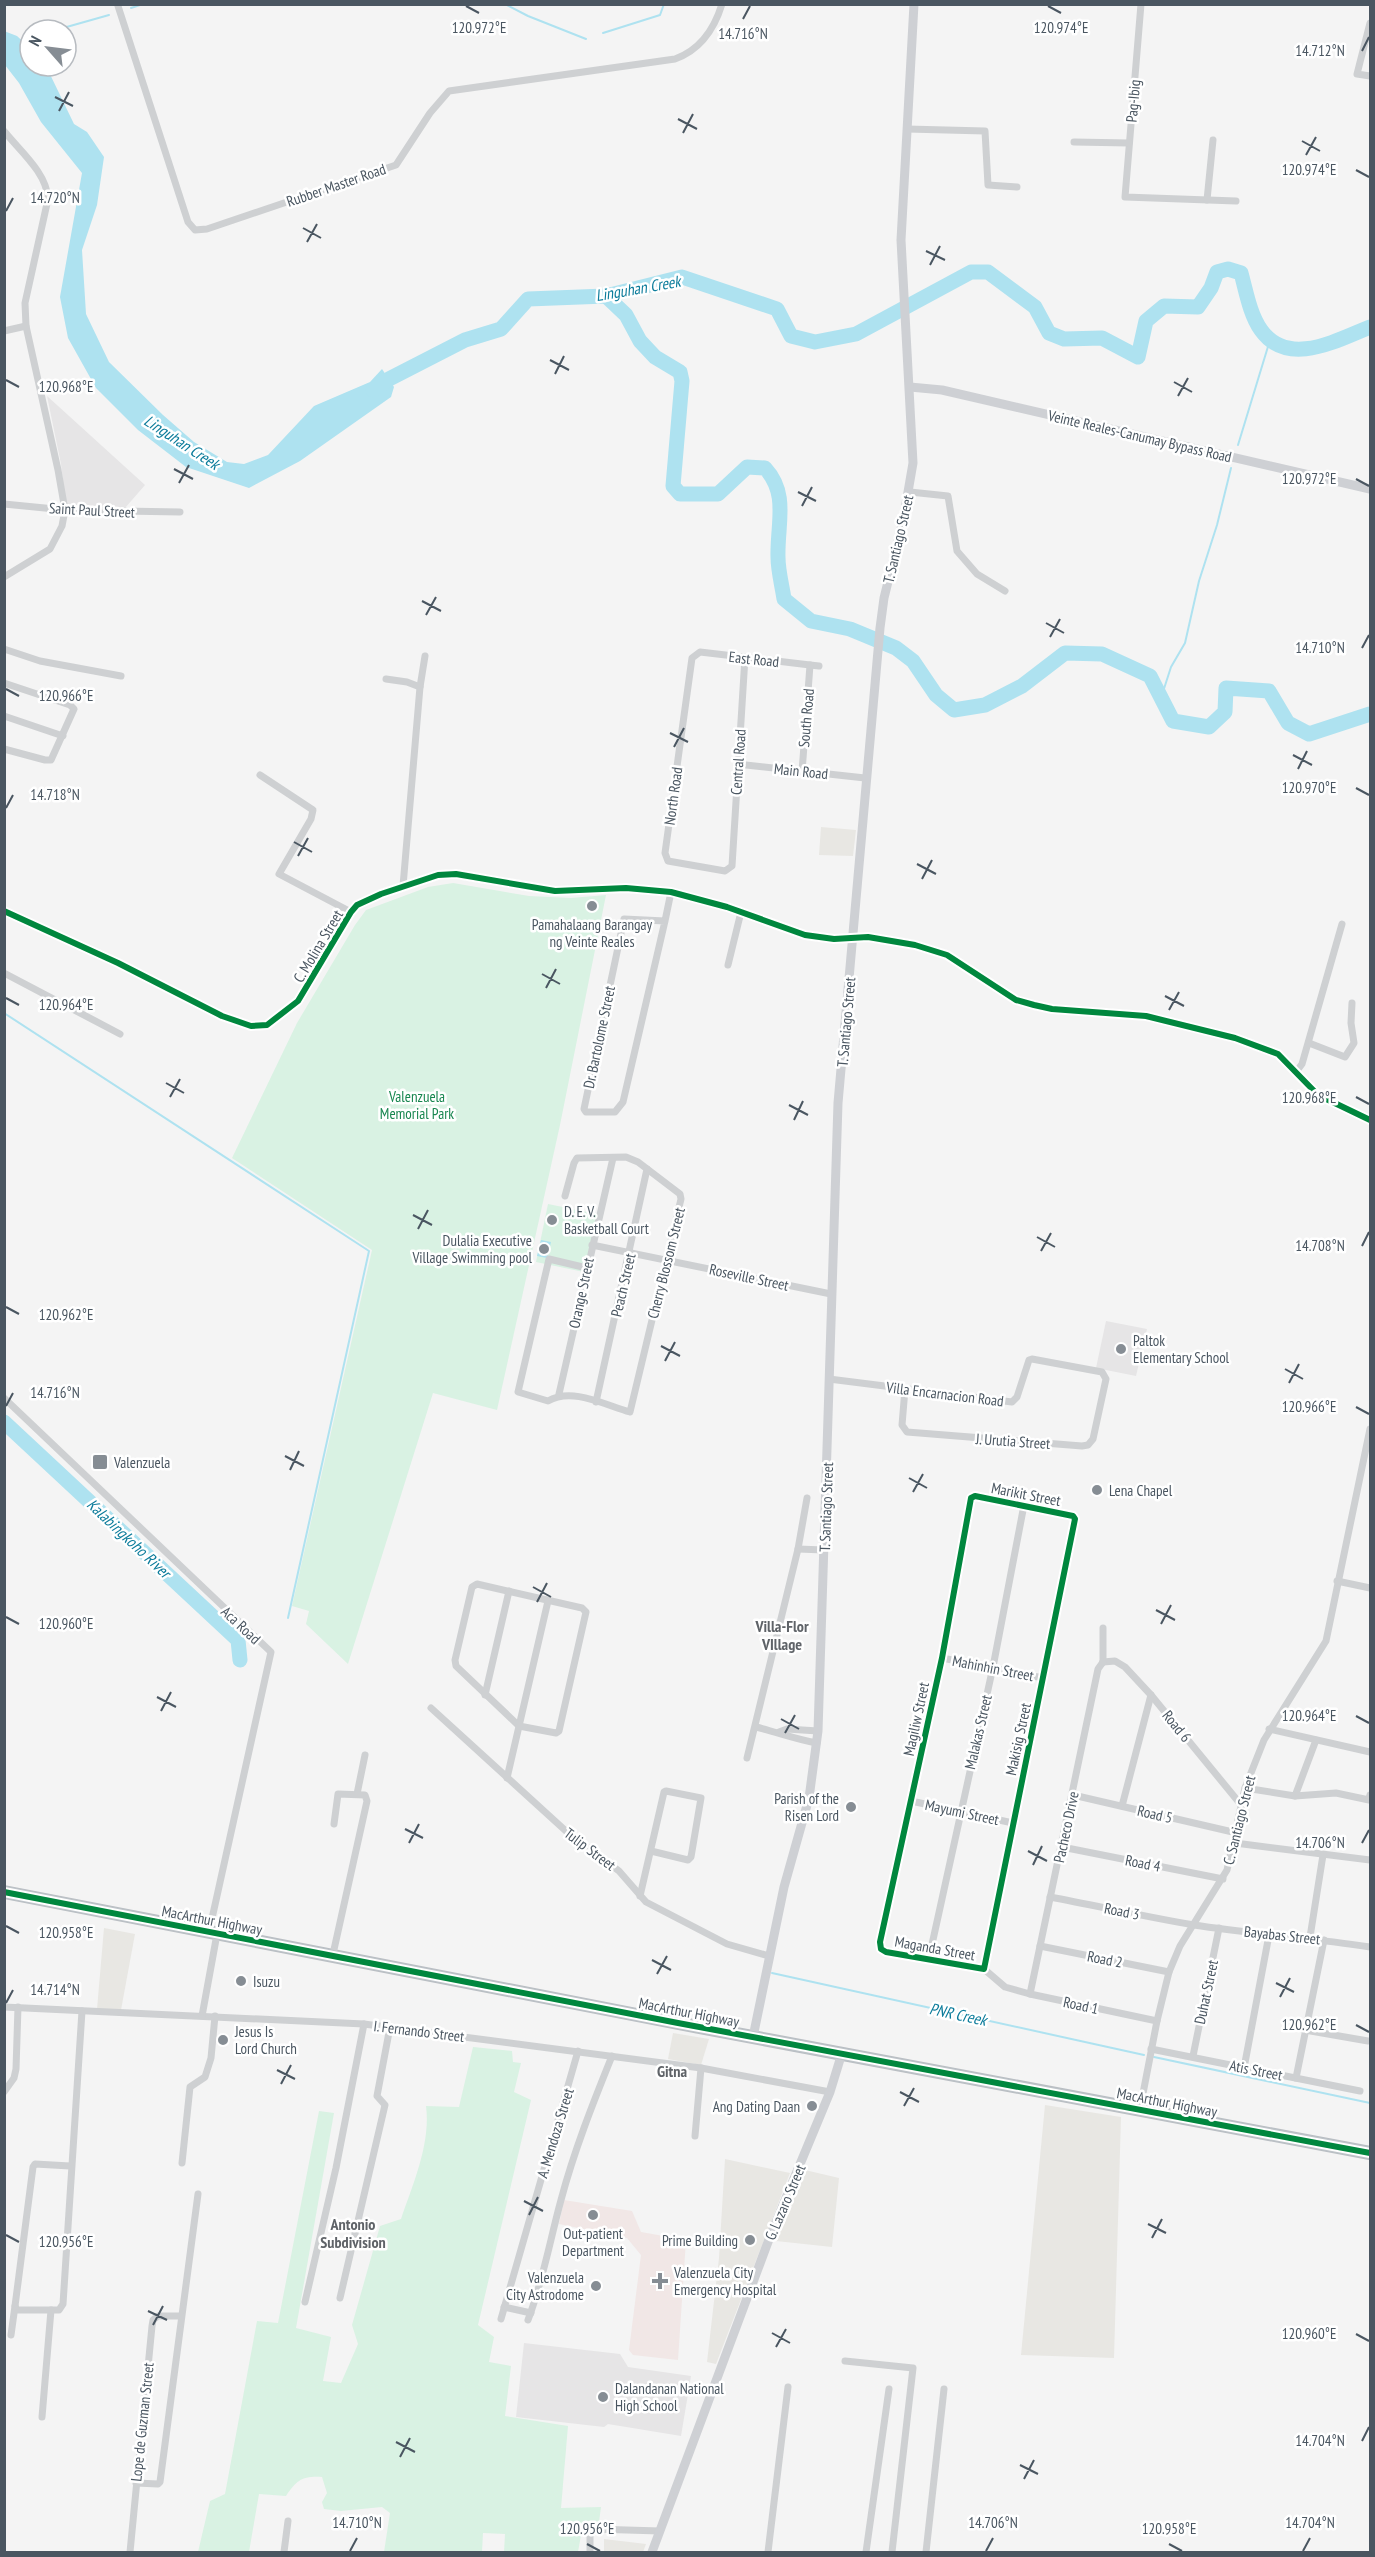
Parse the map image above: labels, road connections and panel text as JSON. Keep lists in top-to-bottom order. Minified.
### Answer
{"streets":{"highway":["MacArthur Highway"],"street":["Pag-Ibig","Rubber Master Road","Veinte Reales-Canumay Bypass Road","Saint Paul Street","T. Santiago Street","East Road","South Road","Central Road","Main Road","North Road","C. Molina Street","Dr. Bartolome Street","Cherry Blossom Street","Roseville Street","Peach Street","Orange Street","Villa Encarnacion Road","J. Urutia Street","Marikit Street","Aca Road","Mahinhin Street","Magiliw Street","Road 6","Malakas Street","Makisig Street","Mayumi Street","Road 5","C. Santiago Street","Pacheco Drive","Tulip Street","Road 4","Road 3","Bayabas Street","Maganda Street","Road 2","Duhat Street","Road 1","I. Fernando Street","Atis Street","A. Mendoza Street","G. Lazaro Street","Lope de Guzman Street"]},"crossings":[["Veinte Reales-Canumay Bypass Road","T. Santiago Street"],["T. Santiago Street","Main Road"],["T. Santiago Street","C. Molina Street"],["T. Santiago Street","Roseville Street"],["T. Santiago Street","Villa Encarnacion Road"],["T. Santiago Street","Tulip Street"],["T. Santiago Street","MacArthur Highway"],["East Road","South Road"],["East Road","Central Road"],["East Road","North Road"],["South Road","Main Road"],["Central Road","Main Road"],["Central Road","North Road"],["C. Molina Street","Dr. Bartolome Street"],["Cherry Blossom Street","Roseville Street"],["Cherry Blossom Street","Peach Street"],["Cherry Blossom Street","Orange Street"],["Roseville Street","Peach Street"],["Roseville Street","Orange Street"],["Villa Encarnacion Road","J. Urutia Street"],["Marikit Street","Magiliw Street"],["Marikit Street","Malakas Street"],["Marikit Street","Makisig Street"],["Aca Road","MacArthur Highway"],["Mahinhin Street","Magiliw Street"],["Mahinhin Street","Malakas Street"],["Mahinhin Street","Makisig Street"],["Magiliw Street","Mayumi Street"],["Magiliw Street","Maganda Street"],["Road 6","C. Santiago Street"],["Road 6","Pacheco Drive"],["Malakas Street","Mayumi Street"],["Malakas Street","Maganda Street"],["Makisig Street","Mayumi Street"],["Makisig Street","Maganda Street"],["Makisig Street","Road 1"],["Road 5","C. Santiago Street"],["Road 5","Pacheco Drive"],["C. Santiago Street","Road 4"],["C. Santiago Street","Road 3"],["C. Santiago Street","MacArthur Highway"],["C. Santiago Street","Bayabas Street"],["C. Santiago Street","Road 2"],["C. Santiago Street","Road 1"],["C. Santiago Street","Atis Street"],["Pacheco Drive","Road 4"],["Pacheco Drive","Road 3"],["Pacheco Drive","Road 2"],["Pacheco Drive","Road 1"],["Road 3","Bayabas Street"],["MacArthur Highway","G. Lazaro Street"],["Bayabas Street","Duhat Street"],["Maganda Street","Road 1"],["Duhat Street","Atis Street"],["I. Fernando Street","A. Mendoza Street"],["I. Fernando Street","G. Lazaro Street"]],"districts":["Villa-Flor VIllage","Gitna","Antonio Subdivision"],"water":["Linguhan Creek","Kalabingkoho River","PNR Creek"],"parks":["Valenzuela Memorial Park"],"places":{"other":["Pamahalaang Barangay ng Veinte Reales","D. E. V. Basketball Court","Dulalia Executive Village Swimming pool","Paltok Elementary School","Lena Chapel","Parish of the Risen Lord","Isuzu","Jesus Is Lord Church","Ang Dating Daan","Out-patient Department","Prime Building","Valenzuela City Astrodome","Dalandanan National High School"],"transit":["Valenzuela"],"health":["Valenzuela City Emergency Hospital"]},"north":"top left","coordinates":["120.972°E","120.974°E","14.716°N","14.712°N","14.720°N","120.968°E","14.710°N","120.966°E","120.970°E","14.718°N","120.964°E","14.708°N","120.962°E","120.960°E","14.706°N","120.958°E","14.714°N","120.956°E","14.704°N"]}
